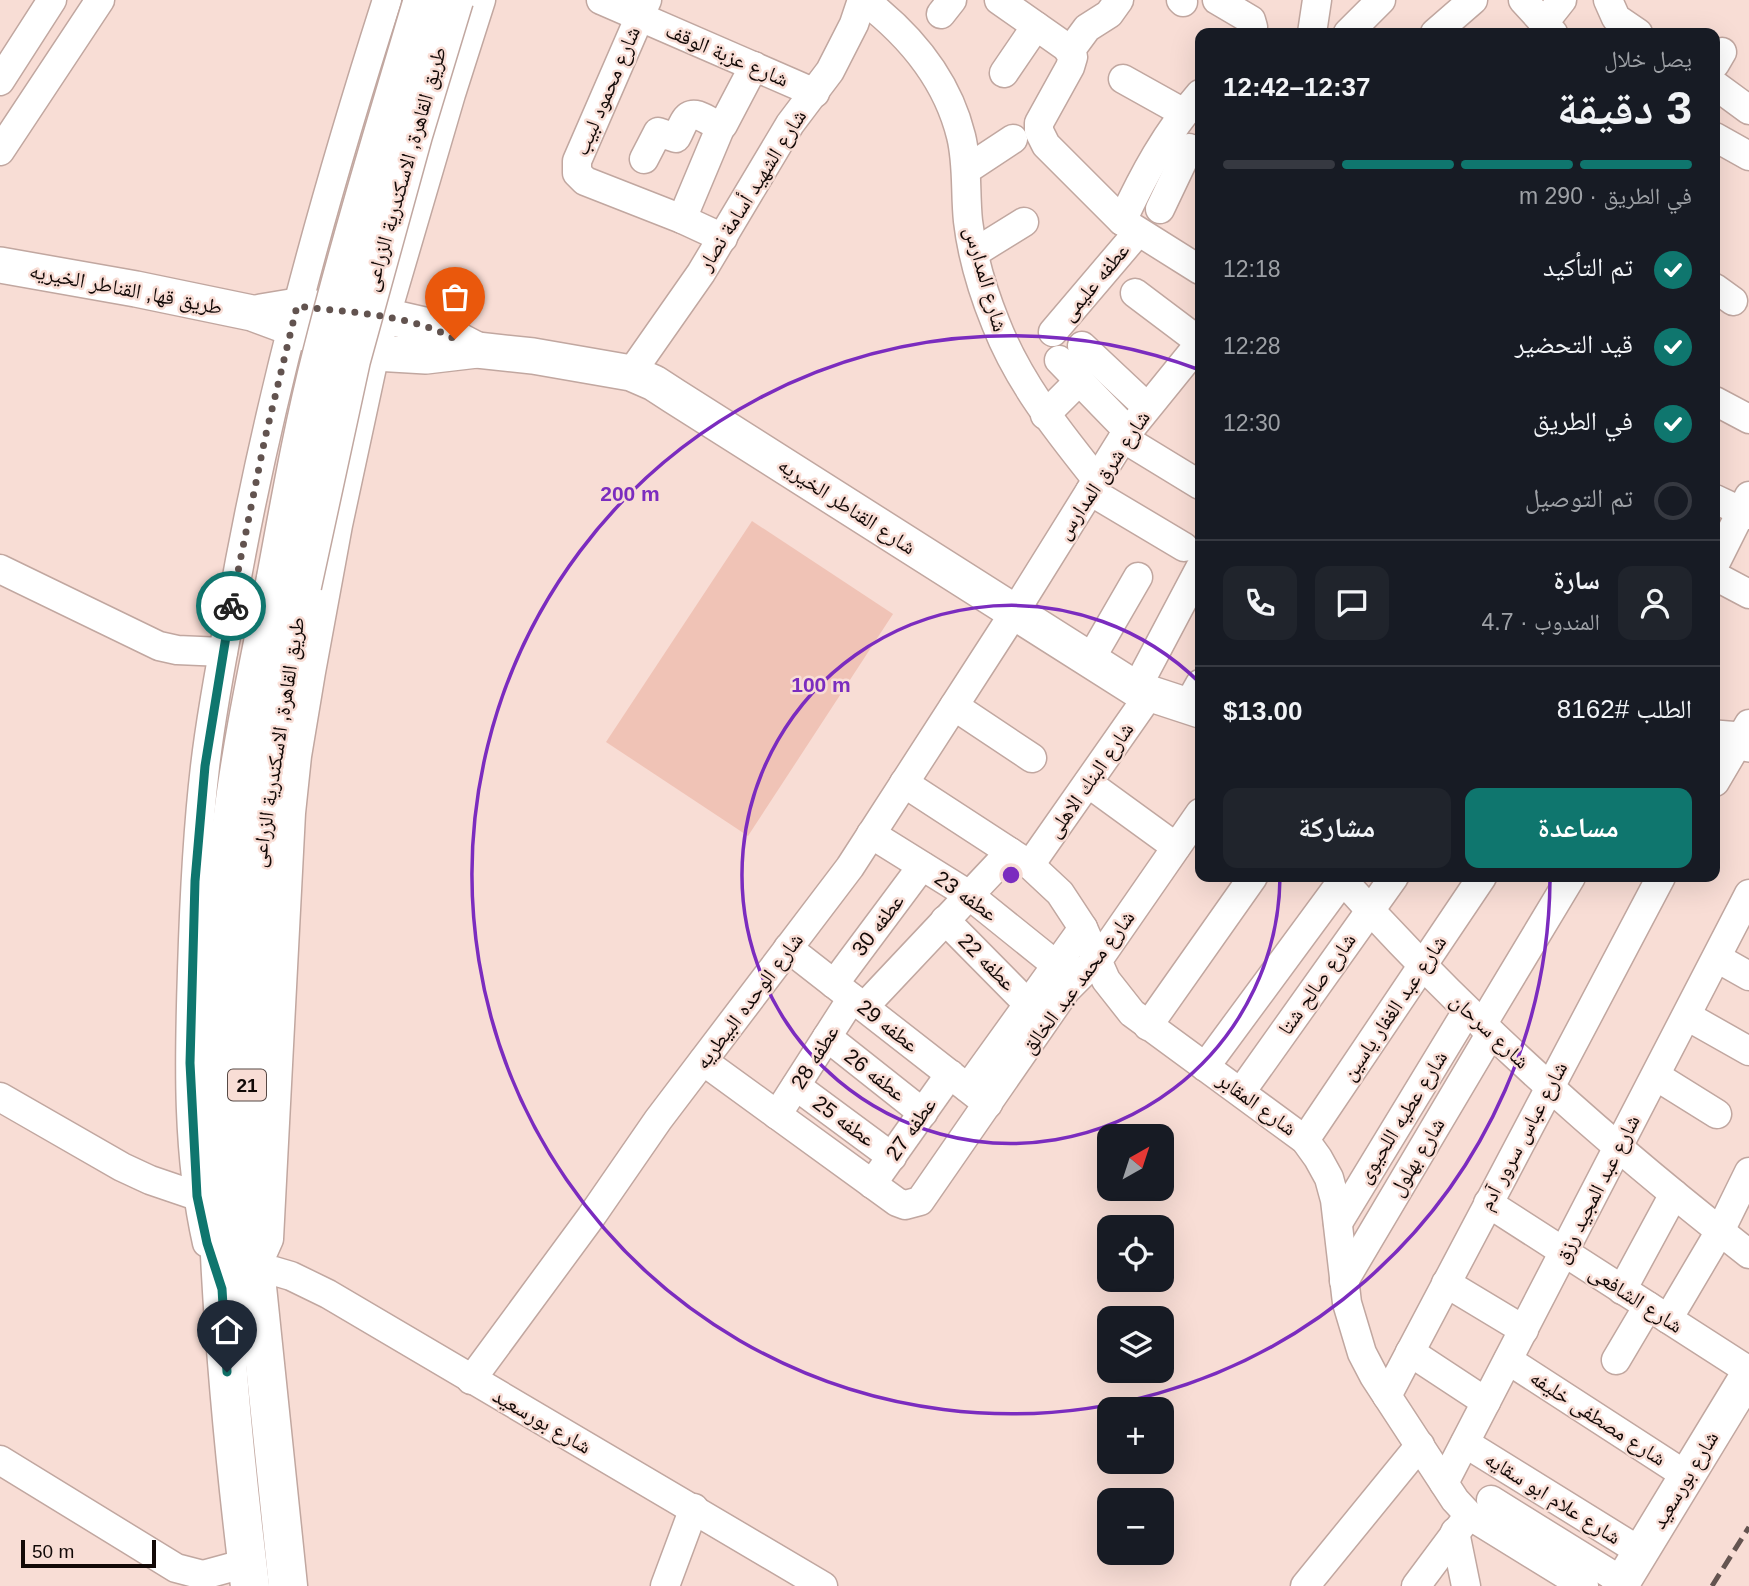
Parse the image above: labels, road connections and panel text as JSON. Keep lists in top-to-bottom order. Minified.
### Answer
{"streets":{"highway":["طريق القاهرة, الاسكندرية الزراعى","21"],"main road":["طريق قها, القناطر الخيريه","شارع القناطر الخيريه","شارع بورسعيد"],"street":["شارع عزبة الوقف","شارع محمود لبيب","شارع الشهيد أسامة نصار","شارع المدارس","عطفه عليمى","شارع شرق المدارس","شارع البنك الاهلى","عطفه 23","عطفه 30","عطفه 22","شارع محمد عبد الخالق","شارع صالح شتا","شارع الوحده البيطريه","شارع عبد الغفار ياسين","عطفه 29","شارع سرحان","عطفه 28","عطفه 26","شارع المقابر","شارع عطيه اللحيوى","عطفه 25","عطفه 27","شارع عباس سرور آدم","شارع بهلول","شارع عبد المجيد رزق","شارع الشافعى","شارع مصطفى خليفه","شارع علام ابو سقايه"]},"crossings":[["شارع عزبة الوقف","شارع محمود لبيب"],["شارع عزبة الوقف","شارع الشهيد أسامة نصار"],["شارع محمود لبيب","شارع الشهيد أسامة نصار"],["طريق القاهرة, الاسكندرية الزراعى","شارع بورسعيد"],["شارع الشهيد أسامة نصار","شارع المدارس"],["شارع الشهيد أسامة نصار","شارع القناطر الخيريه"],["شارع المدارس","شارع شرق المدارس"],["طريق قها, القناطر الخيريه","شارع القناطر الخيريه"],["شارع شرق المدارس","شارع القناطر الخيريه"],["شارع شرق المدارس","شارع الوحده البيطريه"],["شارع القناطر الخيريه","شارع البنك الاهلى"],["شارع القناطر الخيريه","شارع الوحده البيطريه"],["شارع البنك الاهلى","عطفه 23"],["شارع البنك الاهلى","عطفه 30"],["شارع البنك الاهلى","عطفه 22"],["شارع البنك الاهلى","عطفه 29"],["شارع البنك الاهلى","عطفه 28"],["شارع البنك الاهلى","شارع المقابر"],["عطفه 23","عطفه 30"],["عطفه 23","شارع الوحده البيطريه"],["عطفه 30","عطفه 29"],["عطفه 30","عطفه 28"],["شارع محمد عبد الخالق","عطفه 29"],["شارع محمد عبد الخالق","شارع المقابر"],["شارع محمد عبد الخالق","عطفه 27"],["شارع صالح شتا","شارع سرحان"],["شارع صالح شتا","شارع المقابر"],["شارع الوحده البيطريه","عطفه 29"],["شارع الوحده البيطريه","شارع المقابر"],["شارع الوحده البيطريه","شارع بورسعيد"],["شارع عبد الغفار ياسين","شارع سرحان"],["شارع عبد الغفار ياسين","شارع المقابر"],["عطفه 29","عطفه 28"],["عطفه 29","عطفه 27"],["شارع سرحان","شارع عطيه اللحيوى"],["شارع سرحان","شارع عباس سرور آدم"],["شارع سرحان","شارع بهلول"],["شارع سرحان","شارع عبد المجيد رزق"],["عطفه 28","عطفه 26"],["عطفه 28","عطفه 25"],["عطفه 26","عطفه 27"],["شارع المقابر","شارع عطيه اللحيوى"],["شارع المقابر","شارع عباس سرور آدم"],["شارع المقابر","شارع بهلول"],["شارع المقابر","شارع عبد المجيد رزق"],["شارع عطيه اللحيوى","شارع بهلول"],["عطفه 25","عطفه 27"],["شارع عباس سرور آدم","شارع الشافعى"],["شارع عبد المجيد رزق","شارع الشافعى"],["شارع عبد المجيد رزق","شارع مصطفى خليفه"],["شارع عبد المجيد رزق","شارع علام ابو سقايه"],["شارع الشافعى","شارع بورسعيد"],["شارع مصطفى خليفه","شارع بورسعيد"],["شارع بورسعيد","شارع علام ابو سقايه"]],"scale_bar":"50 m","north":"top right","page":{"heading":["3 دقيقة","يصل خلال","12:37–12:42"],"panel":["سارة","المندوب · 4.7","الطلب #8162","$13.00"],"bar":"في الطريق · 290 m","list":[["تم التأكيد","12:18"],["قيد التحضير","12:28"],["في الطريق","12:30"],"تم التوصيل"],"buttons":["مساعدة","مشاركة"],"map_buttons":["+","−"],"scale":"50 m"},"rings":["200 m","100 m"]}
